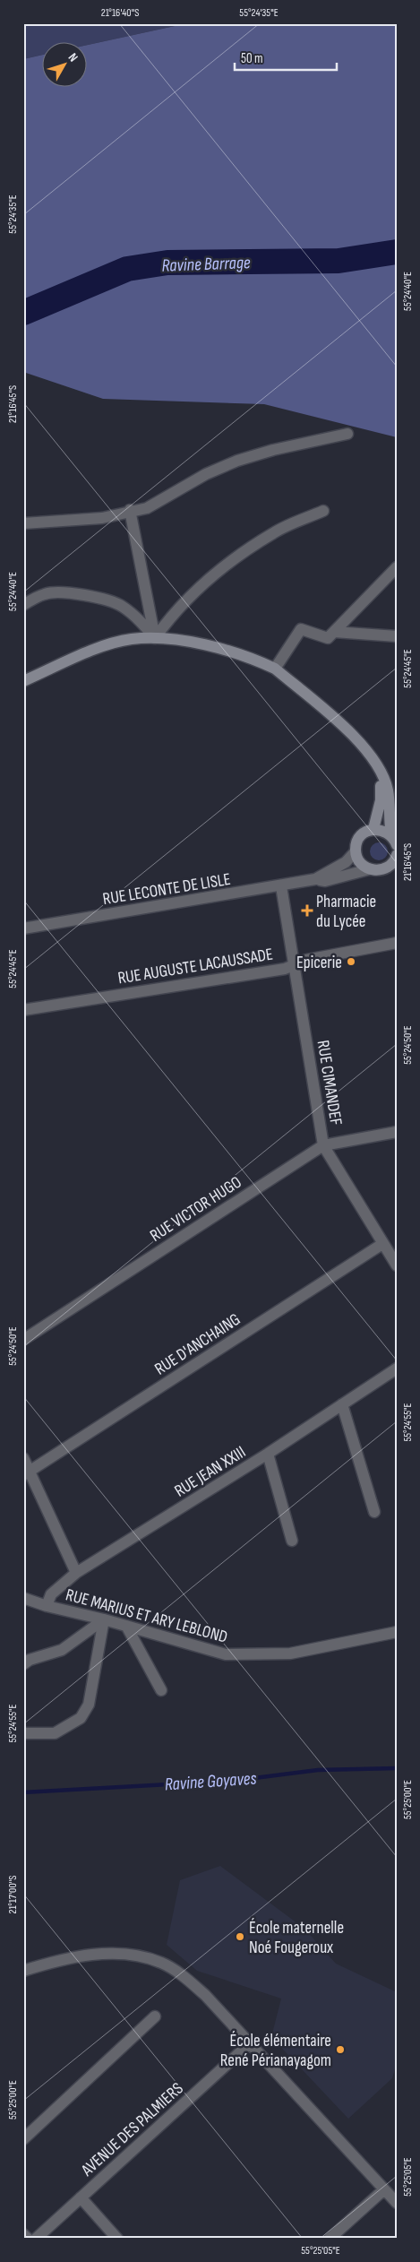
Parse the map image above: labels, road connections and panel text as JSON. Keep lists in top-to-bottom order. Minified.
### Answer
{"streets":{"street":["RUE LECONTE DE LISLE","RUE AUGUSTE LACAUSSADE","RUE CIMANDEF","RUE VICTOR HUGO","RUE D'ANCHAING","RUE JEAN XXIII","RUE MARIUS ET ARY LEBLOND","AVENUE DES PALMIERS"]},"crossings":[["RUE LECONTE DE LISLE","RUE CIMANDEF"],["RUE AUGUSTE LACAUSSADE","RUE CIMANDEF"],["RUE CIMANDEF","RUE VICTOR HUGO"],["RUE CIMANDEF","RUE D'ANCHAING"],["RUE JEAN XXIII","RUE MARIUS ET ARY LEBLOND"]],"water":["Ravine Barrage","Ravine Goyaves"],"places":{"health":["Pharmacie du Lycée"],"other":["Epicerie","École maternelle Noé Fougeroux","École élémentaire René Périanayagom"]},"scale_bar":"50 m","north":"top right","coordinates":["21°16'40\"S","55°24'35\"E","55°24'40\"E","21°16'45\"S","55°24'45\"E","55°24'50\"E","55°24'55\"E","55°25'00\"E","21°17'00\"S","55°25'05\"E"]}
